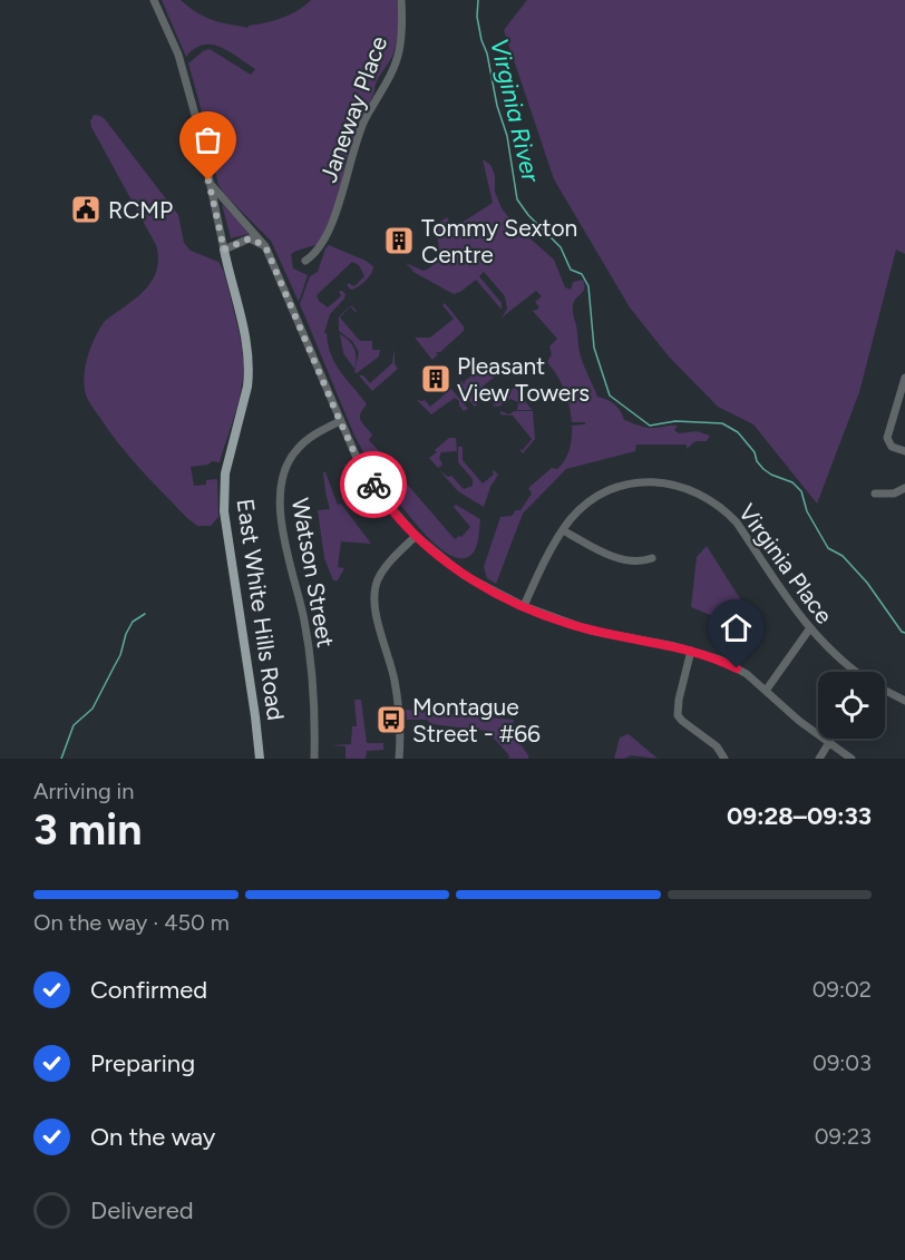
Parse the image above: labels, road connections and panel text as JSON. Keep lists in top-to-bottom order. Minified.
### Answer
{"streets":{"main road":["East White Hills Road"],"street":["Janeway Place","Virginia Place","Watson Street"]},"water":["Virginia River"],"places":{"public building":["RCMP"],"building":["Tommy Sexton Centre","Pleasant View Towers"],"bus stop":["Montague Street - #66"]},"page":{"heading":["3 min","Arriving in","09:28–09:33"],"bar":"On the way · 450 m","list":[["Confirmed","09:02"],["Preparing","09:03"],["On the way","09:23"],"Delivered"]}}
